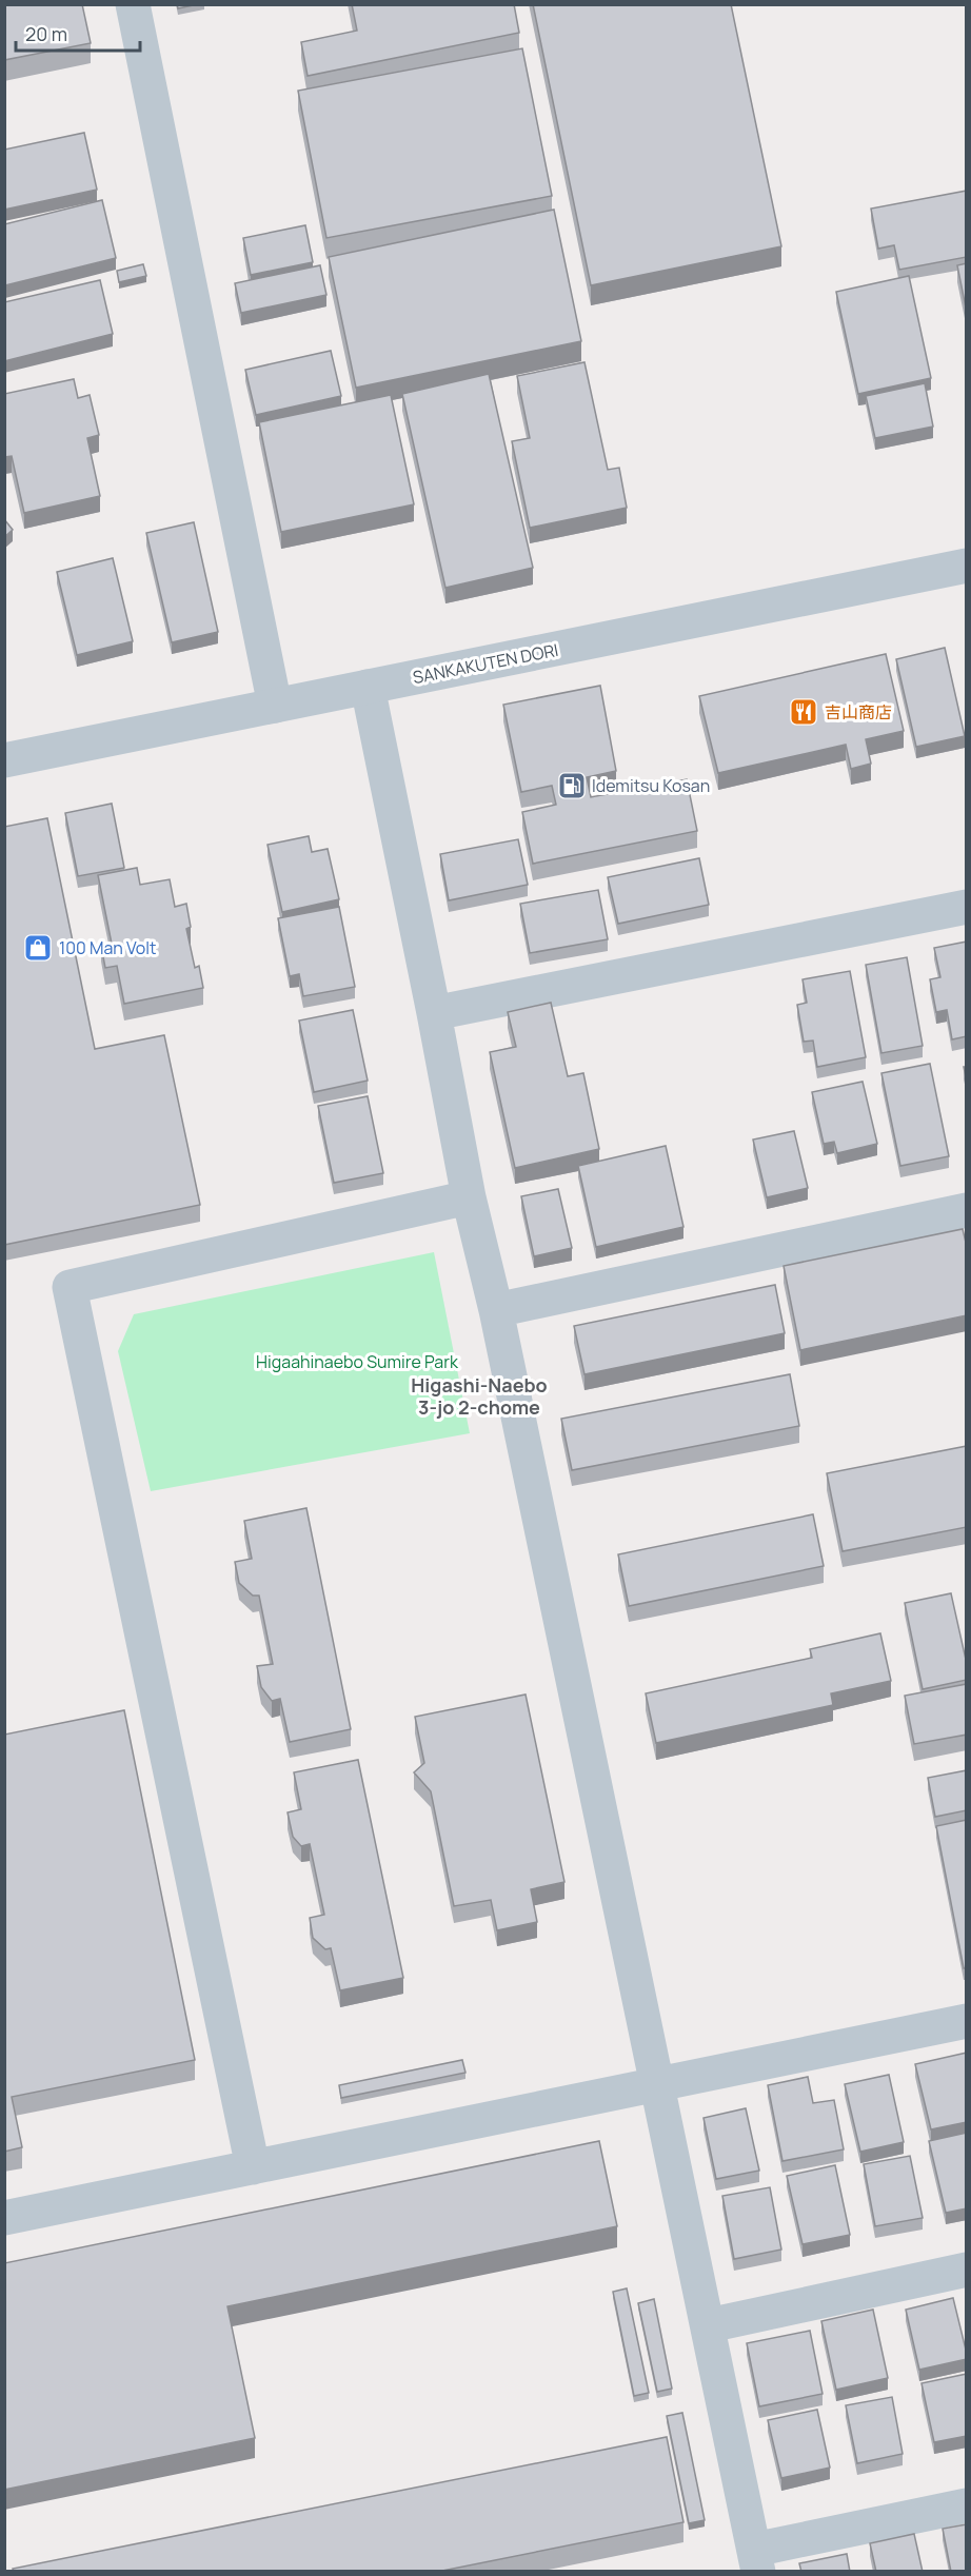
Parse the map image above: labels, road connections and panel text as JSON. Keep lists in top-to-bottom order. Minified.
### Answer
{"streets":{"street":["SANKAKUTEN DORI"]},"districts":["Higashi-Naebo 3-jo 2-chome"],"parks":["Higaahinaebo Sumire Park"],"places":{"restaurant":["吉山商店"],"fuel station":["Idemitsu Kosan"],"shop":["100 Man Volt"]},"scale_bar":"20 m"}
